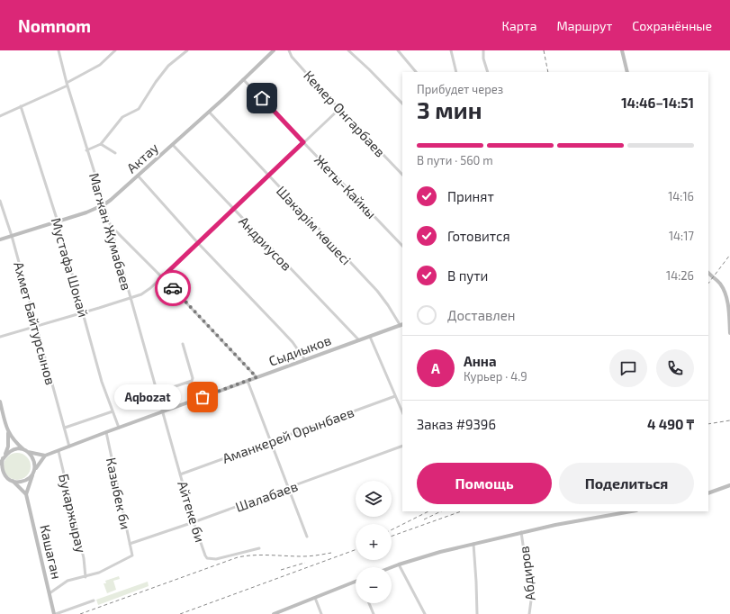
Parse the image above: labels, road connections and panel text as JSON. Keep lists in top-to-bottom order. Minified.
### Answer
{"streets":{"street":["Кемер Онгарбаев","Актау","Жеты-Кайкы","Шәкәрім көшесі","Магжан Жумабаев","Андриусов","Мустафа Шокай","Ахмет Байтурсынов","Сыдиыков","Аманкерей Орынбаев","Казыбек би","Шалабаев","Айтеке би","Букаржырау","Кашаган","Абдиров"]},"crossings":[["Актау","Жеты-Кайкы"],["Актау","Шәкәрім көшесі"],["Актау","Магжан Жумабаев"],["Актау","Андриусов"],["Актау","Мустафа Шокай"],["Актау","Ахмет Байтурсынов"],["Шәкәрім көшесі","Сыдиыков"],["Магжан Жумабаев","Сыдиыков"],["Магжан Жумабаев","Айтеке би"],["Андриусов","Сыдиыков"],["Мустафа Шокай","Сыдиыков"],["Ахмет Байтурсынов","Сыдиыков"],["Сыдиыков","Казыбек би"],["Сыдиыков","Айтеке би"],["Сыдиыков","Букаржырау"],["Аманкерей Орынбаев","Айтеке би"],["Казыбек би","Шалабаев"],["Казыбек би","Букаржырау"],["Шалабаев","Айтеке би"]],"places":["Aqbozat"],"page":{"header":"Nomnom","nav":["Карта","Маршрут","Сохранённые"],"heading":["3 мин","Прибудет через","14:46–14:51"],"panel":["Анна","Курьер · 4.9","Заказ #9396","4 490 ₸"],"bar":"В пути · 560 m","list":[["Принят","14:16"],["Готовится","14:17"],["В пути","14:26"],"Доставлен"],"round":"А","bubble":"Aqbozat","buttons":["Помощь","Поделиться"],"map_buttons":["+","−"]}}
